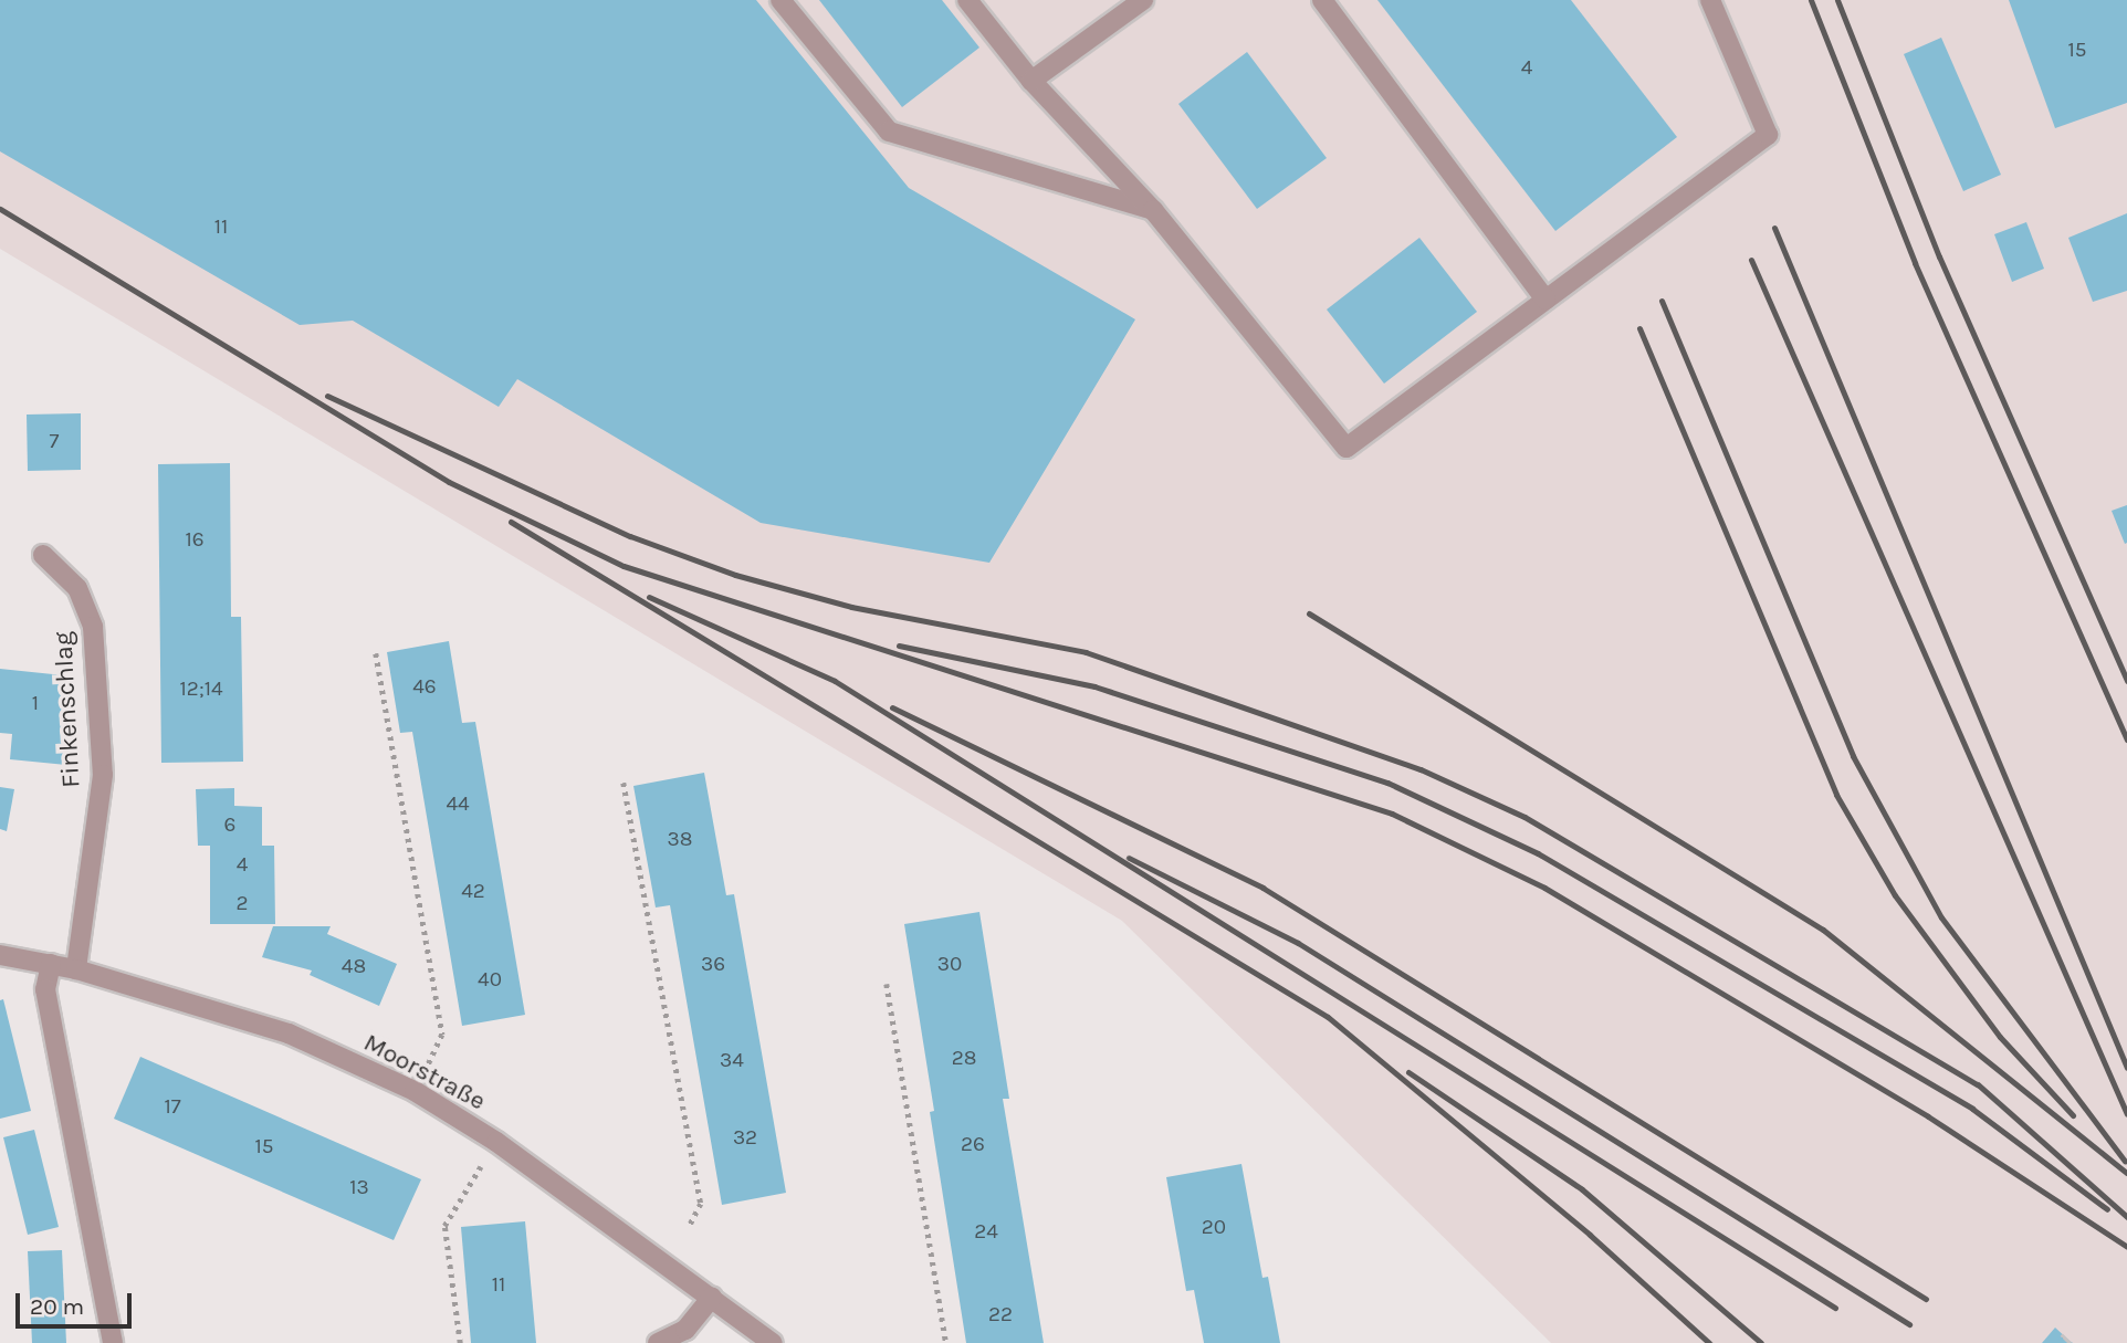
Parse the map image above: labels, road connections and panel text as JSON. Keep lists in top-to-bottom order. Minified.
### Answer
{"streets":{"street":["Finkenschlag","Moorstraße"]},"crossings":[["Finkenschlag","Moorstraße"]],"house_numbers":["15","4","11","7","16","46","12;14","1","44","6","38","4","42","2","36","30","48","40","28","34","17","32","26","15","13","20","24","11","22"],"scale_bar":"20 m"}
